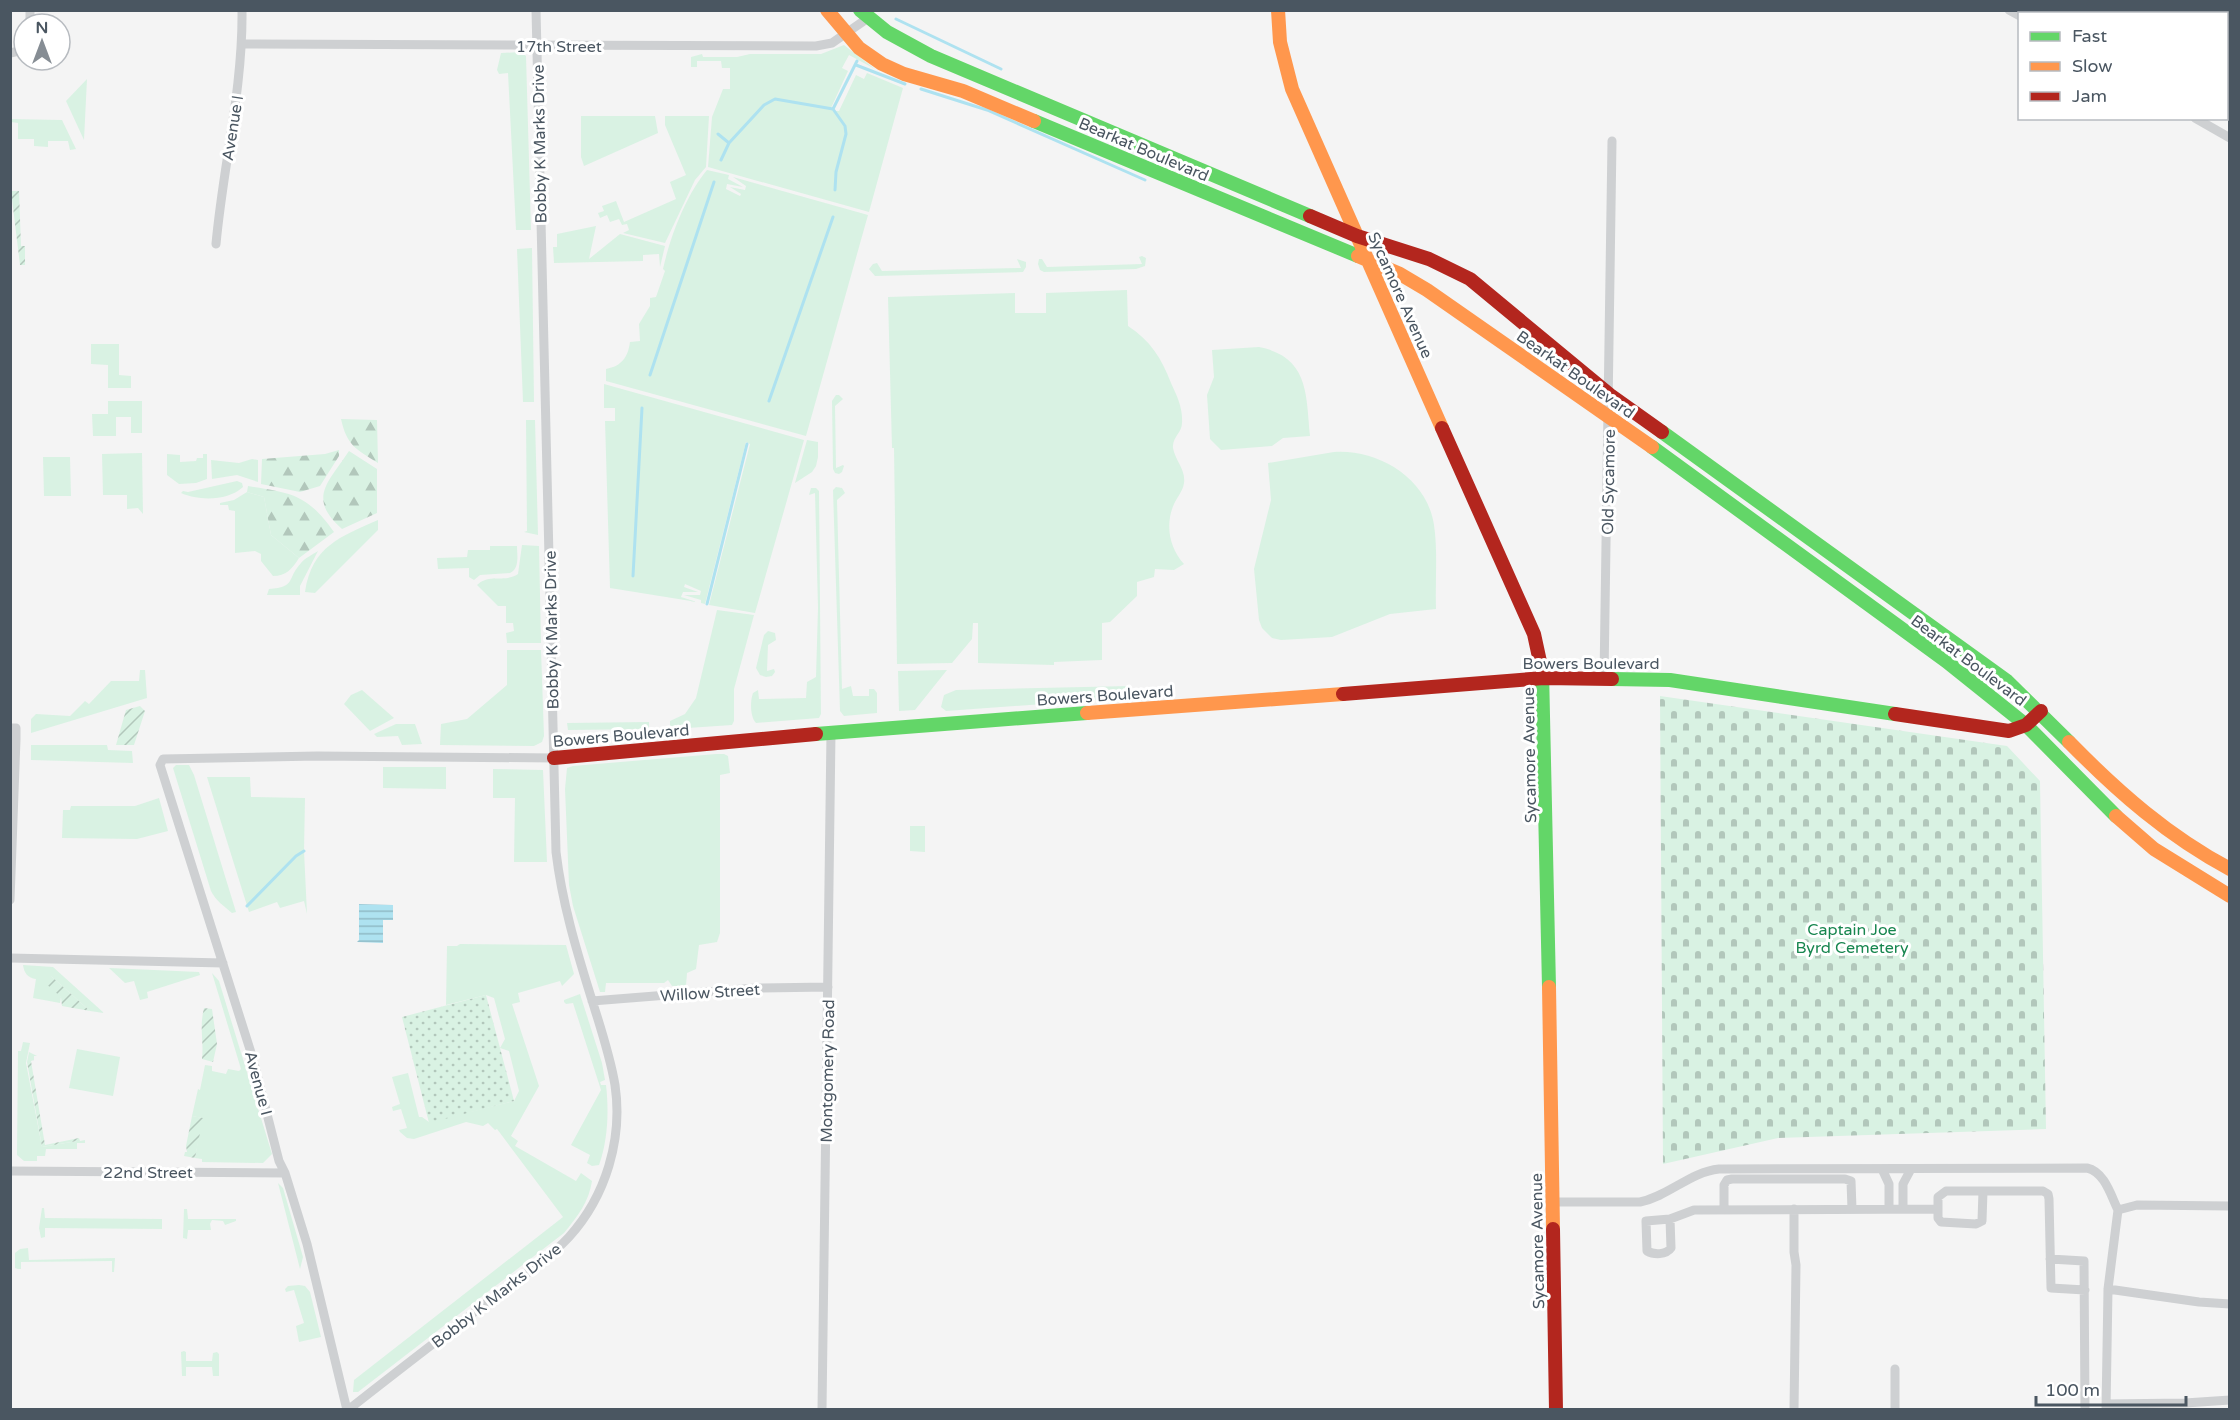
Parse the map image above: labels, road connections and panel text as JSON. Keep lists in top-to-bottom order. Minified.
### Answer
{"streets":{"street":["17th Street","Avenue I","Bobby K Marks Drive","Bearkat Boulevard","Sycamore Avenue","Old Sycamore","Bowers Boulevard","Willow Street","Montgomery Road","22nd Street"]},"crossings":[["17th Street","Avenue I"],["17th Street","Bobby K Marks Drive"],["17th Street","Bearkat Boulevard"],["Avenue I","Bobby K Marks Drive"],["Avenue I","Bowers Boulevard"],["Avenue I","22nd Street"],["Bobby K Marks Drive","Bowers Boulevard"],["Bobby K Marks Drive","Willow Street"],["Bearkat Boulevard","Sycamore Avenue"],["Bearkat Boulevard","Old Sycamore"],["Bearkat Boulevard","Bowers Boulevard"],["Sycamore Avenue","Bowers Boulevard"],["Old Sycamore","Bowers Boulevard"],["Bowers Boulevard","Montgomery Road"],["Willow Street","Montgomery Road"]],"parks":["Captain Joe Byrd Cemetery"],"legend":["Fast","Slow","Jam"],"scale_bar":"100 m","north":"top"}
